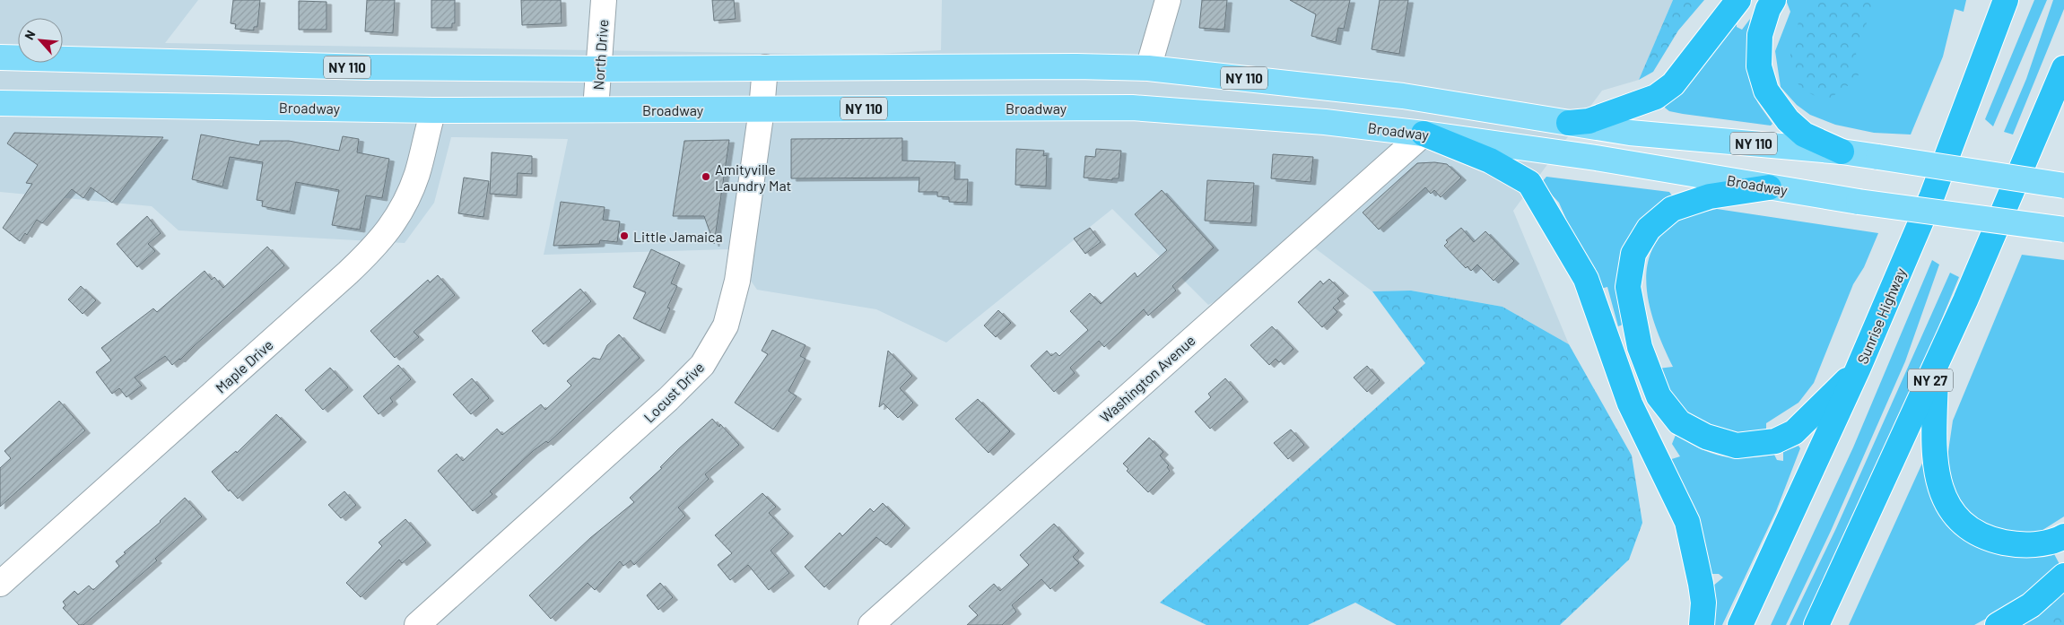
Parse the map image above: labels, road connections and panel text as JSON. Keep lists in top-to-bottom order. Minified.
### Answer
{"streets":{"highway":["Sunrise Highway","NY 27"],"main road":["NY 110","Broadway"],"street":["North Drive","Maple Drive","Washington Avenue","Locust Drive"]},"crossings":[["North Drive","NY 110"],["North Drive","Broadway"],["NY 110","Locust Drive"],["Broadway","Maple Drive"],["Broadway","Washington Avenue"],["Broadway","Locust Drive"]],"places":["Amityville Laundry Mat","Little Jamaica"],"north":"top left"}
